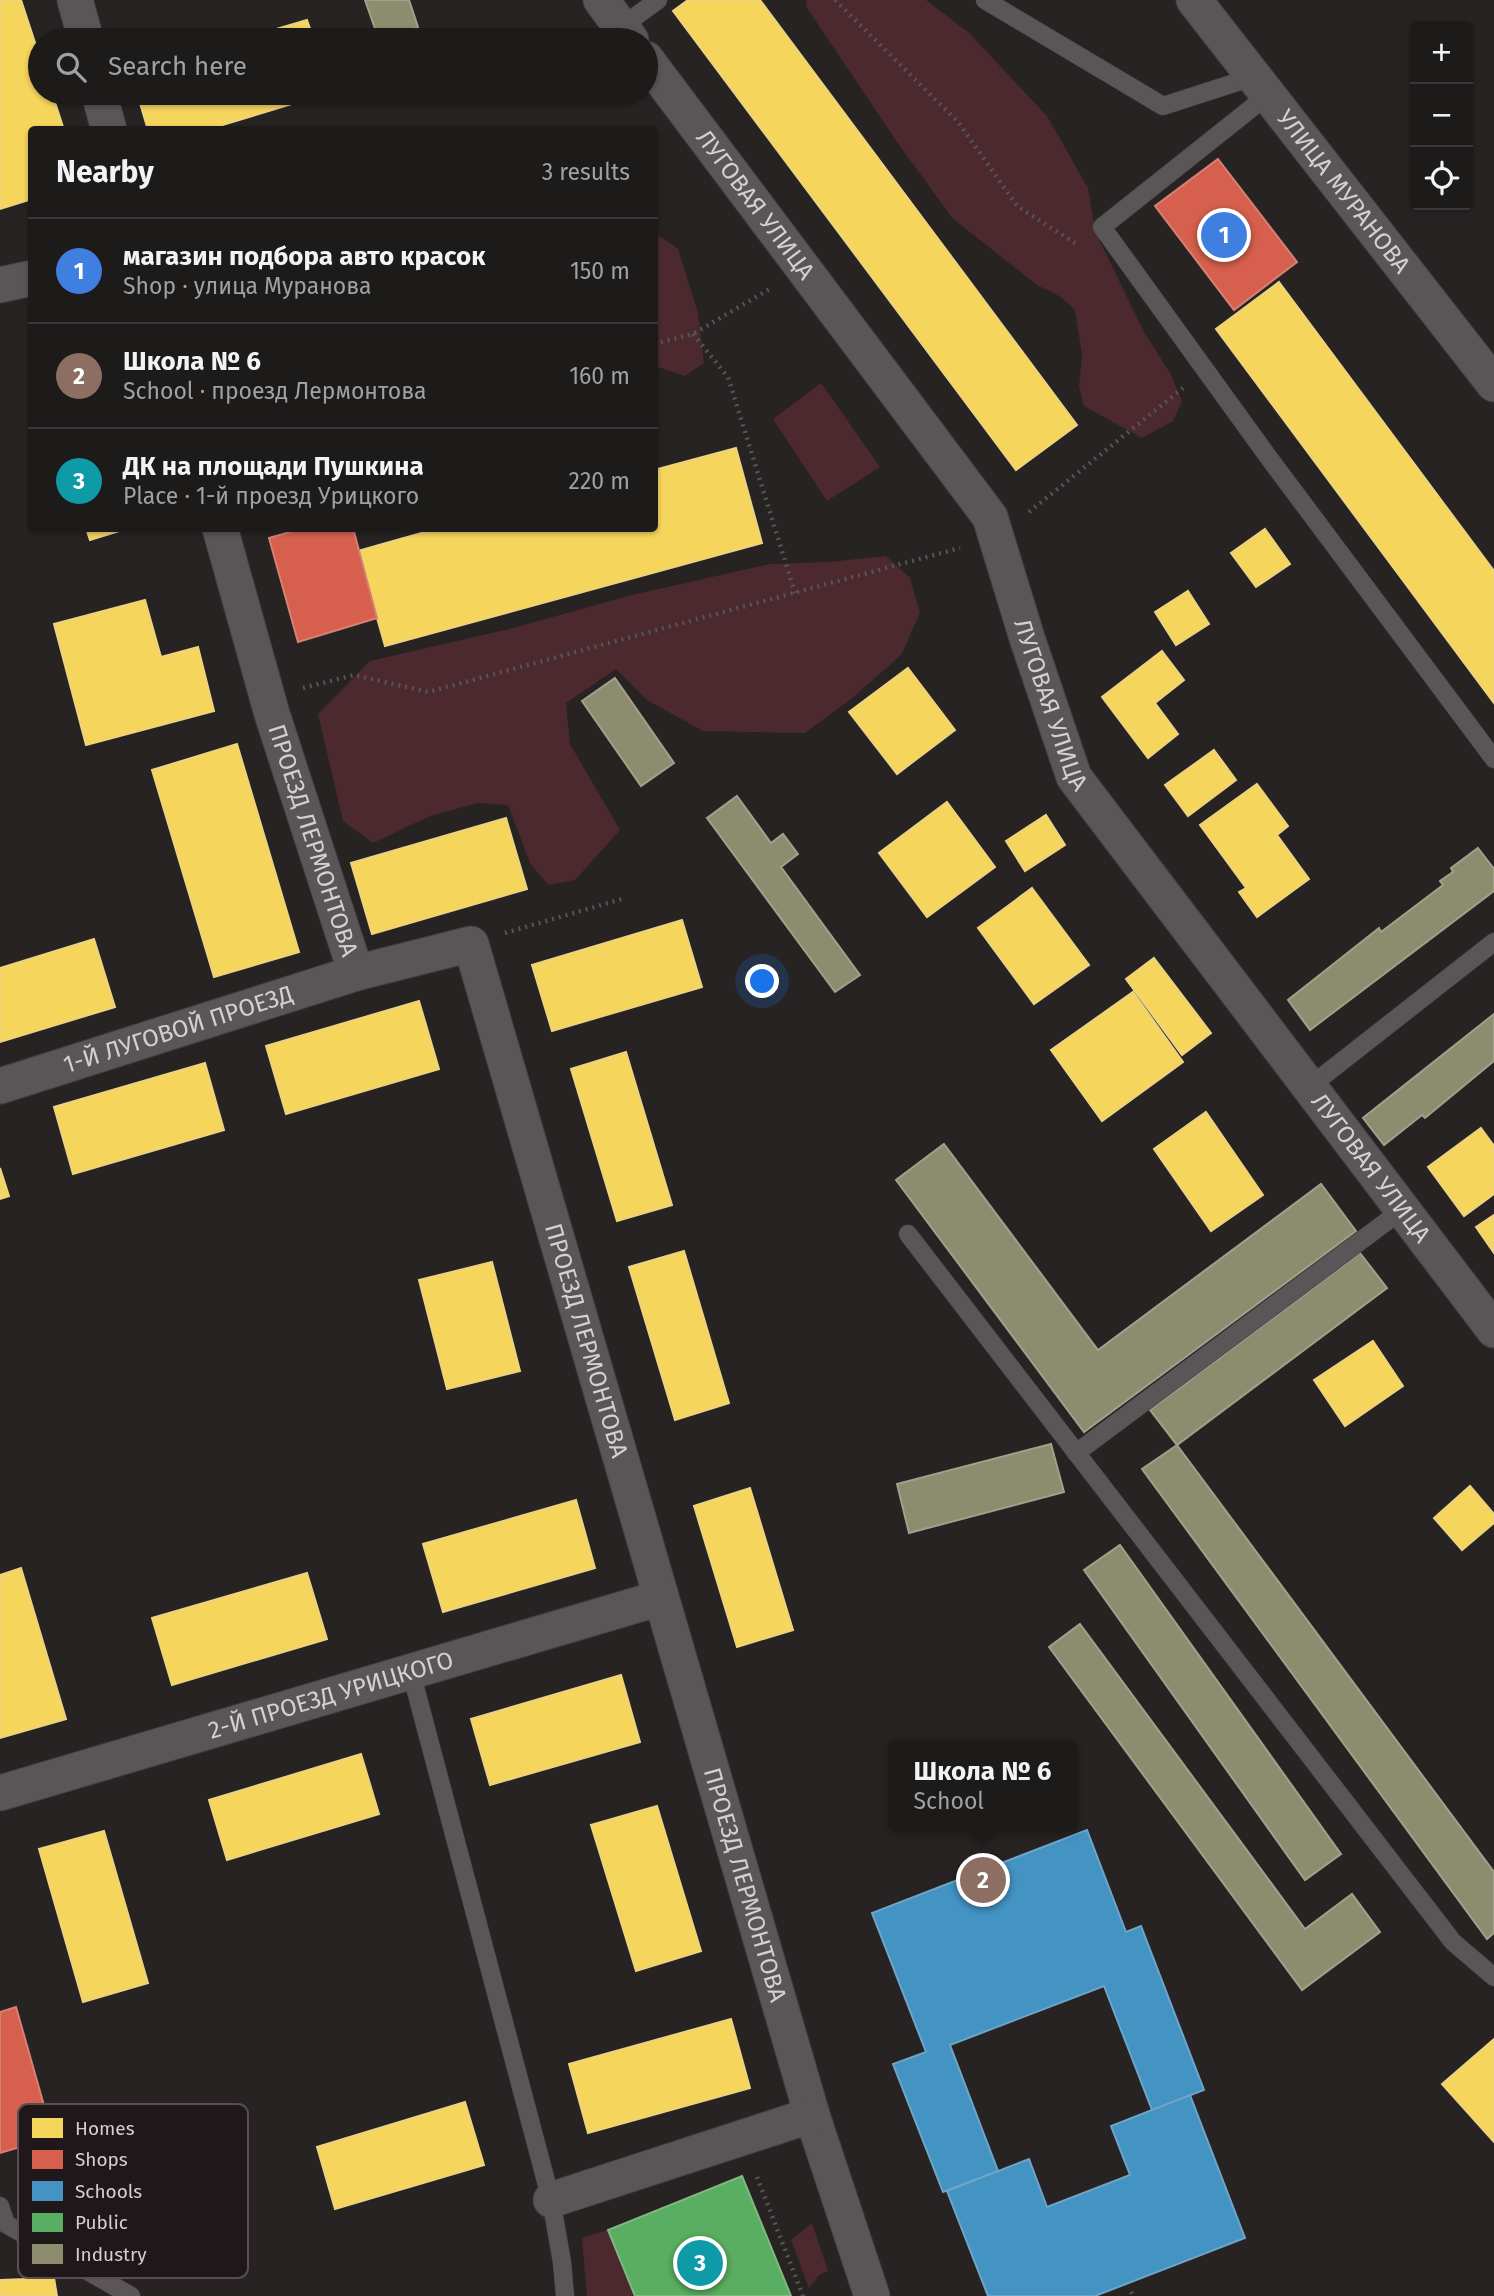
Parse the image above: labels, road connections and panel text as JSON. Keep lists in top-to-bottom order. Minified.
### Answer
{"streets":{"street":["УЛИЦА МУРАНОВА","ЛУГОВАЯ УЛИЦА","ПРОЕЗД ЛЕРМОНТОВА","1-Й ЛУГОВОЙ ПРОЕЗД","2-Й ПРОЕЗД УРИЦКОГО"]},"crossings":[["ПРОЕЗД ЛЕРМОНТОВА","1-Й ЛУГОВОЙ ПРОЕЗД"],["ПРОЕЗД ЛЕРМОНТОВА","2-Й ПРОЕЗД УРИЦКОГО"]],"legend":["Homes","Shops","Schools","Public","Industry"],"page":{"map_buttons":["+","−"],"search":"Search here","heading":["Nearby","3 results"],"pins":["1","2","3"],"list":[{"mark":"1","name":"магазин подбора авто красок","note":"Shop · улица Муранова","value":"150 m"},{"mark":"2","name":"Школа № 6","note":"School · проезд Лермонтова","value":"160 m"},{"mark":"3","name":"ДК на площади Пушкина","note":"Place · 1-й проезд Урицкого","value":"220 m"}],"popup":["Школа № 6","School"]}}
